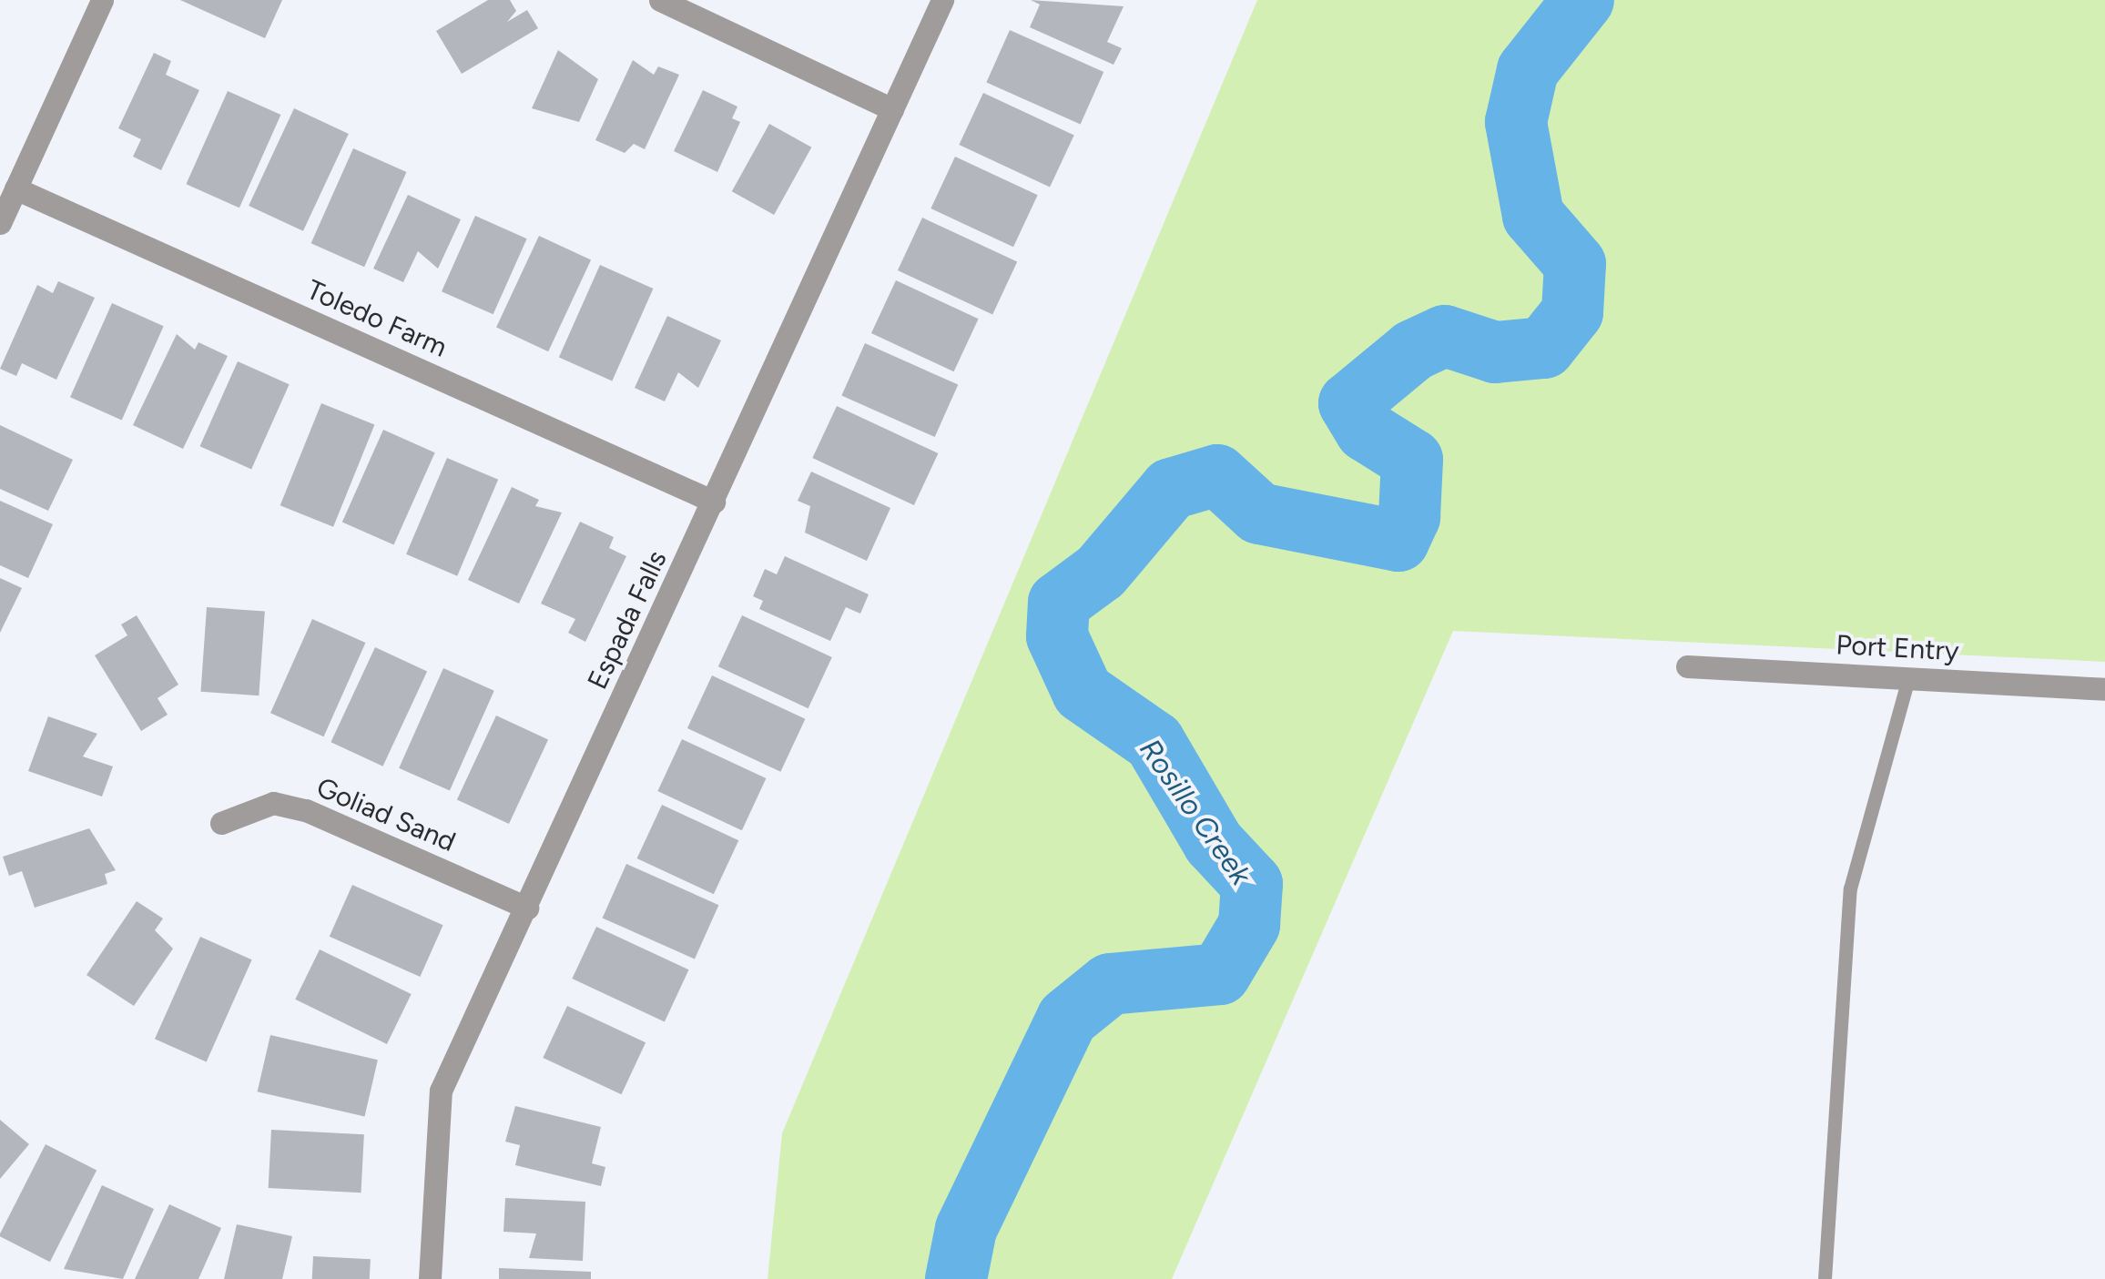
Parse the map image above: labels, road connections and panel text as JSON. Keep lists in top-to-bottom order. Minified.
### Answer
{"streets":{"street":["Toledo Farm","Espada Falls","Port Entry","Goliad Sand"]},"crossings":[["Toledo Farm","Espada Falls"],["Espada Falls","Goliad Sand"]],"water":["Rosillo Creek"]}
